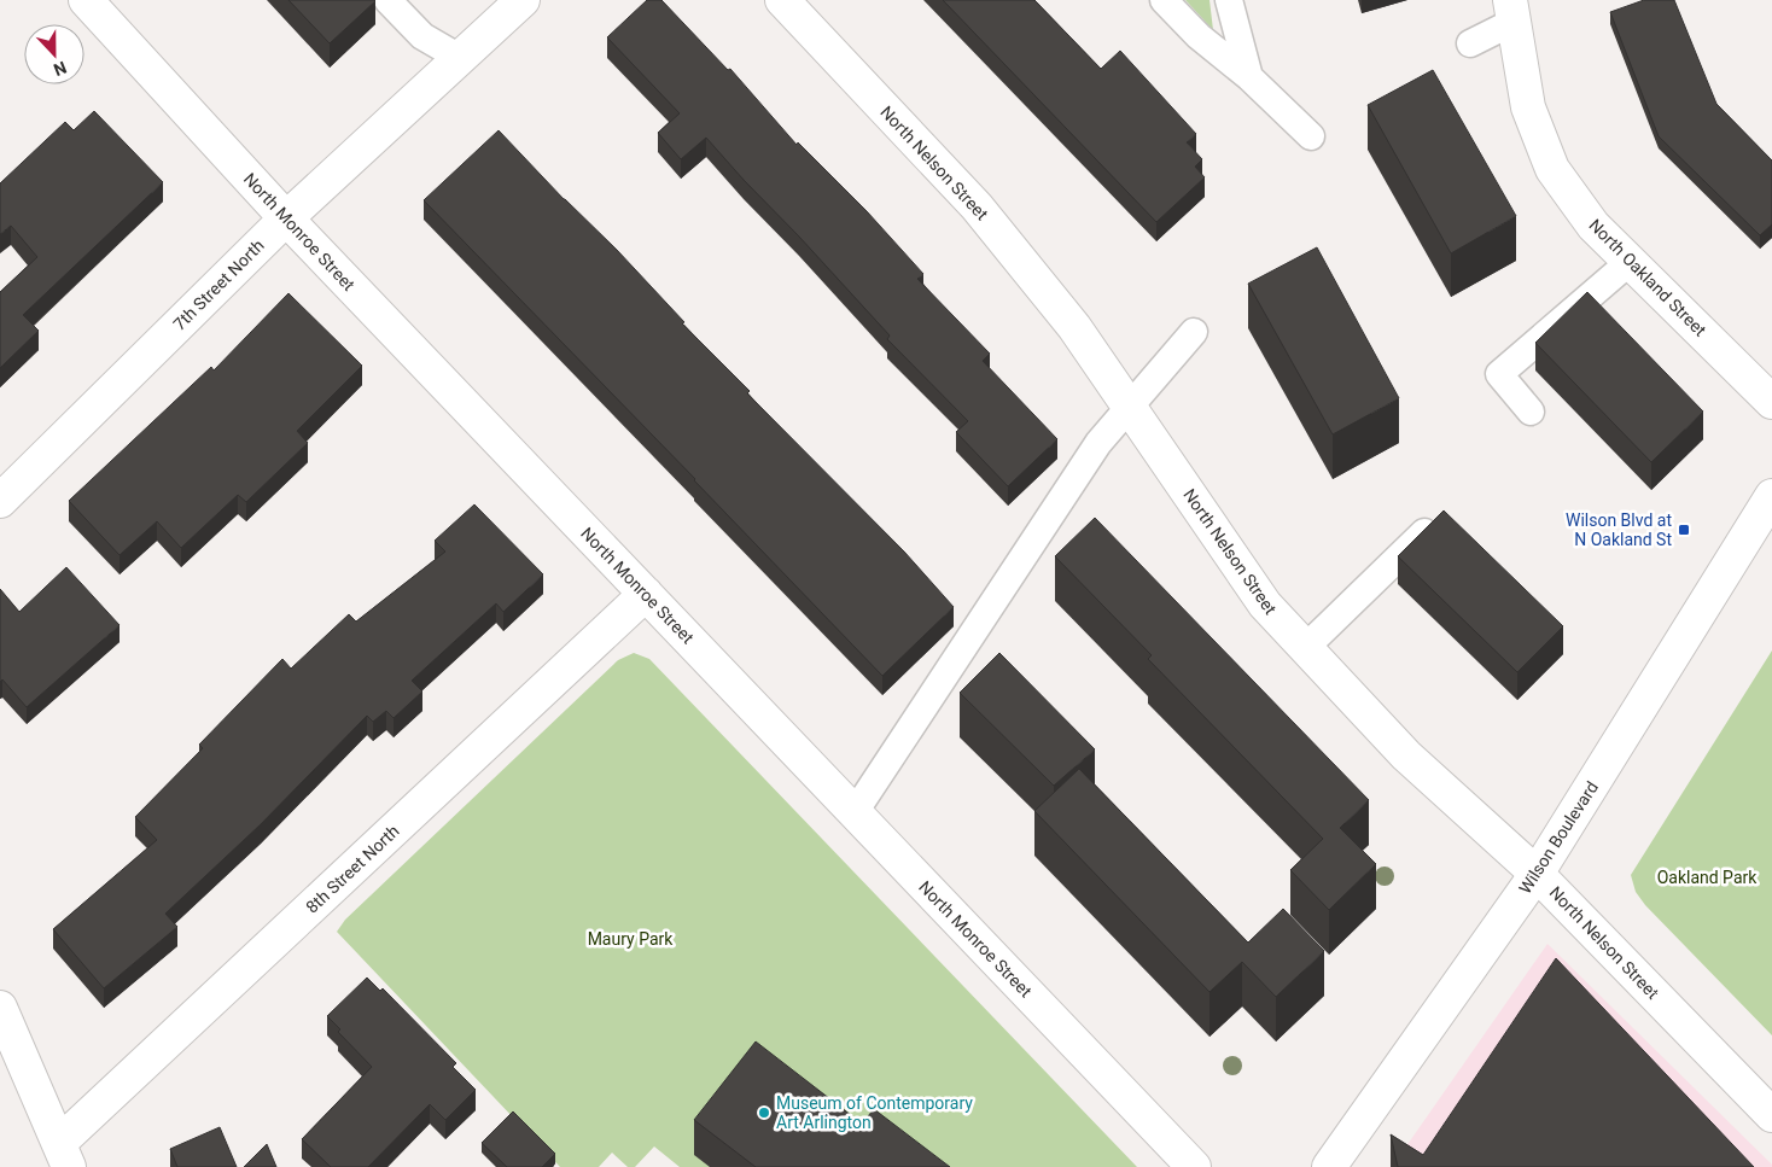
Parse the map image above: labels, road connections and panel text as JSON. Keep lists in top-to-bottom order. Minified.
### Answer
{"streets":{"street":["North Nelson Street","North Monroe Street","North Oakland Street","7th Street North","Wilson Boulevard","8th Street North"]},"crossings":[["North Nelson Street","Wilson Boulevard"],["North Monroe Street","7th Street North"],["North Monroe Street","8th Street North"]],"parks":["Oakland Park","Maury Park"],"places":{"transit":["Wilson Blvd at N Oakland St"],"other":["Museum of Contemporary Art Arlington"]},"north":"bottom"}
